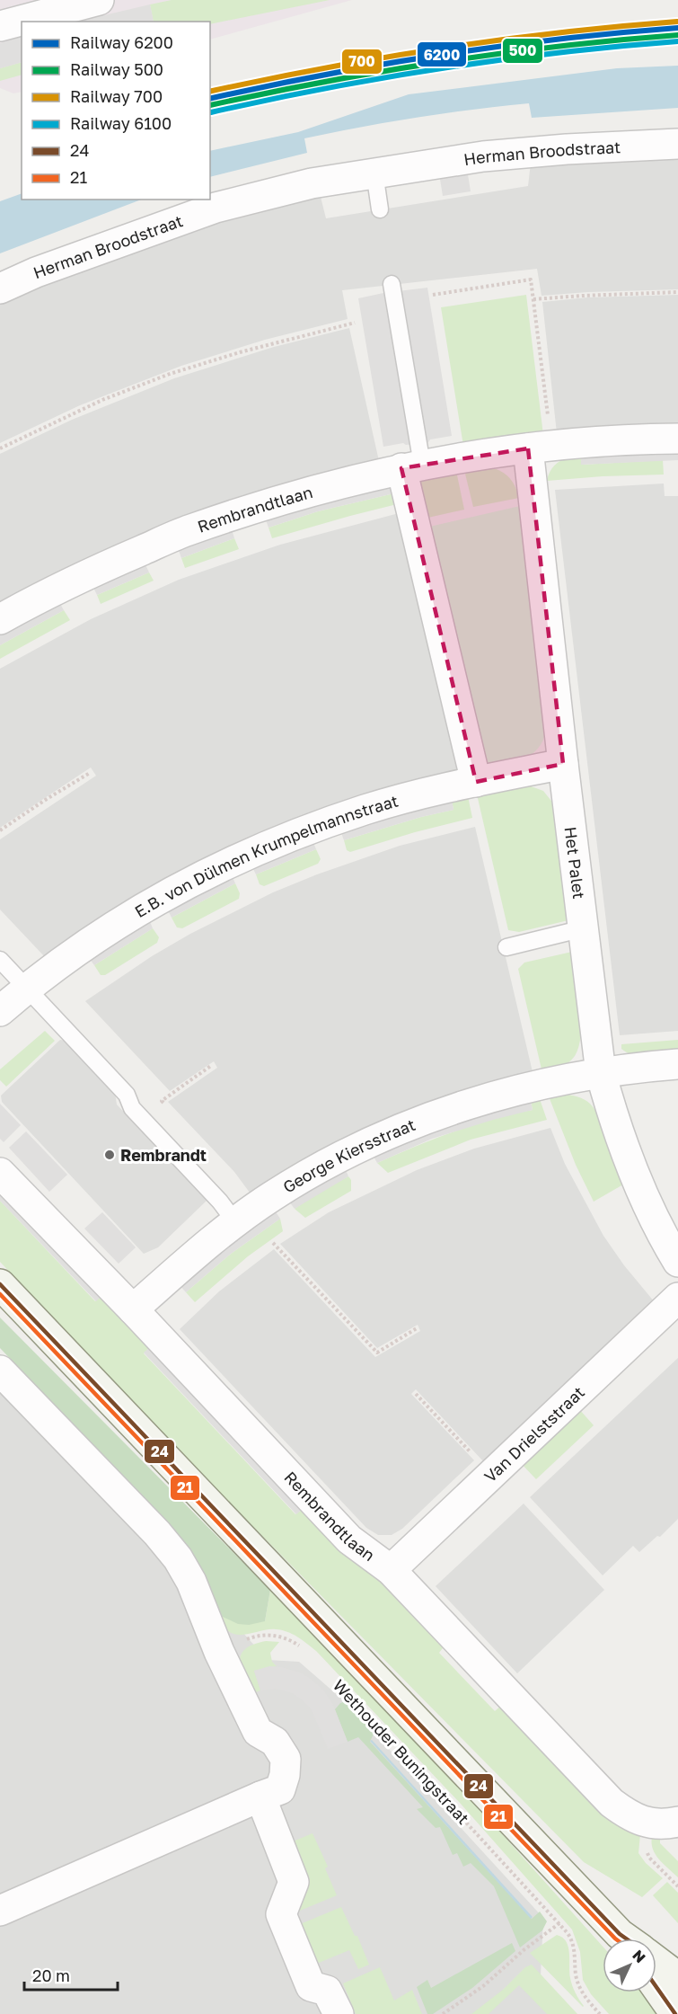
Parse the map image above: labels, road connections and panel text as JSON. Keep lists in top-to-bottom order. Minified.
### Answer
{"streets":{"street":["Herman Broodstraat","Rembrandtlaan","E.B. von Dülmen Krumpelmannstraat","Het Palet","George Kiersstraat","Van Drielststraat"],"path":["Wethouder Buningstraat"]},"crossings":[["Rembrandtlaan","Het Palet"],["Rembrandtlaan","George Kiersstraat"],["Rembrandtlaan","Van Drielststraat"],["E.B. von Dülmen Krumpelmannstraat","Het Palet"],["Het Palet","George Kiersstraat"]],"places":["Rembrandt"],"lines":["rail line 700","rail line 6200","rail line 500","rail line 6100","transit line 24","transit line 21"],"legend":["Railway 6200","Railway 500","Railway 700","Railway 6100","24","21"],"scale_bar":"20 m","north":"top right"}
